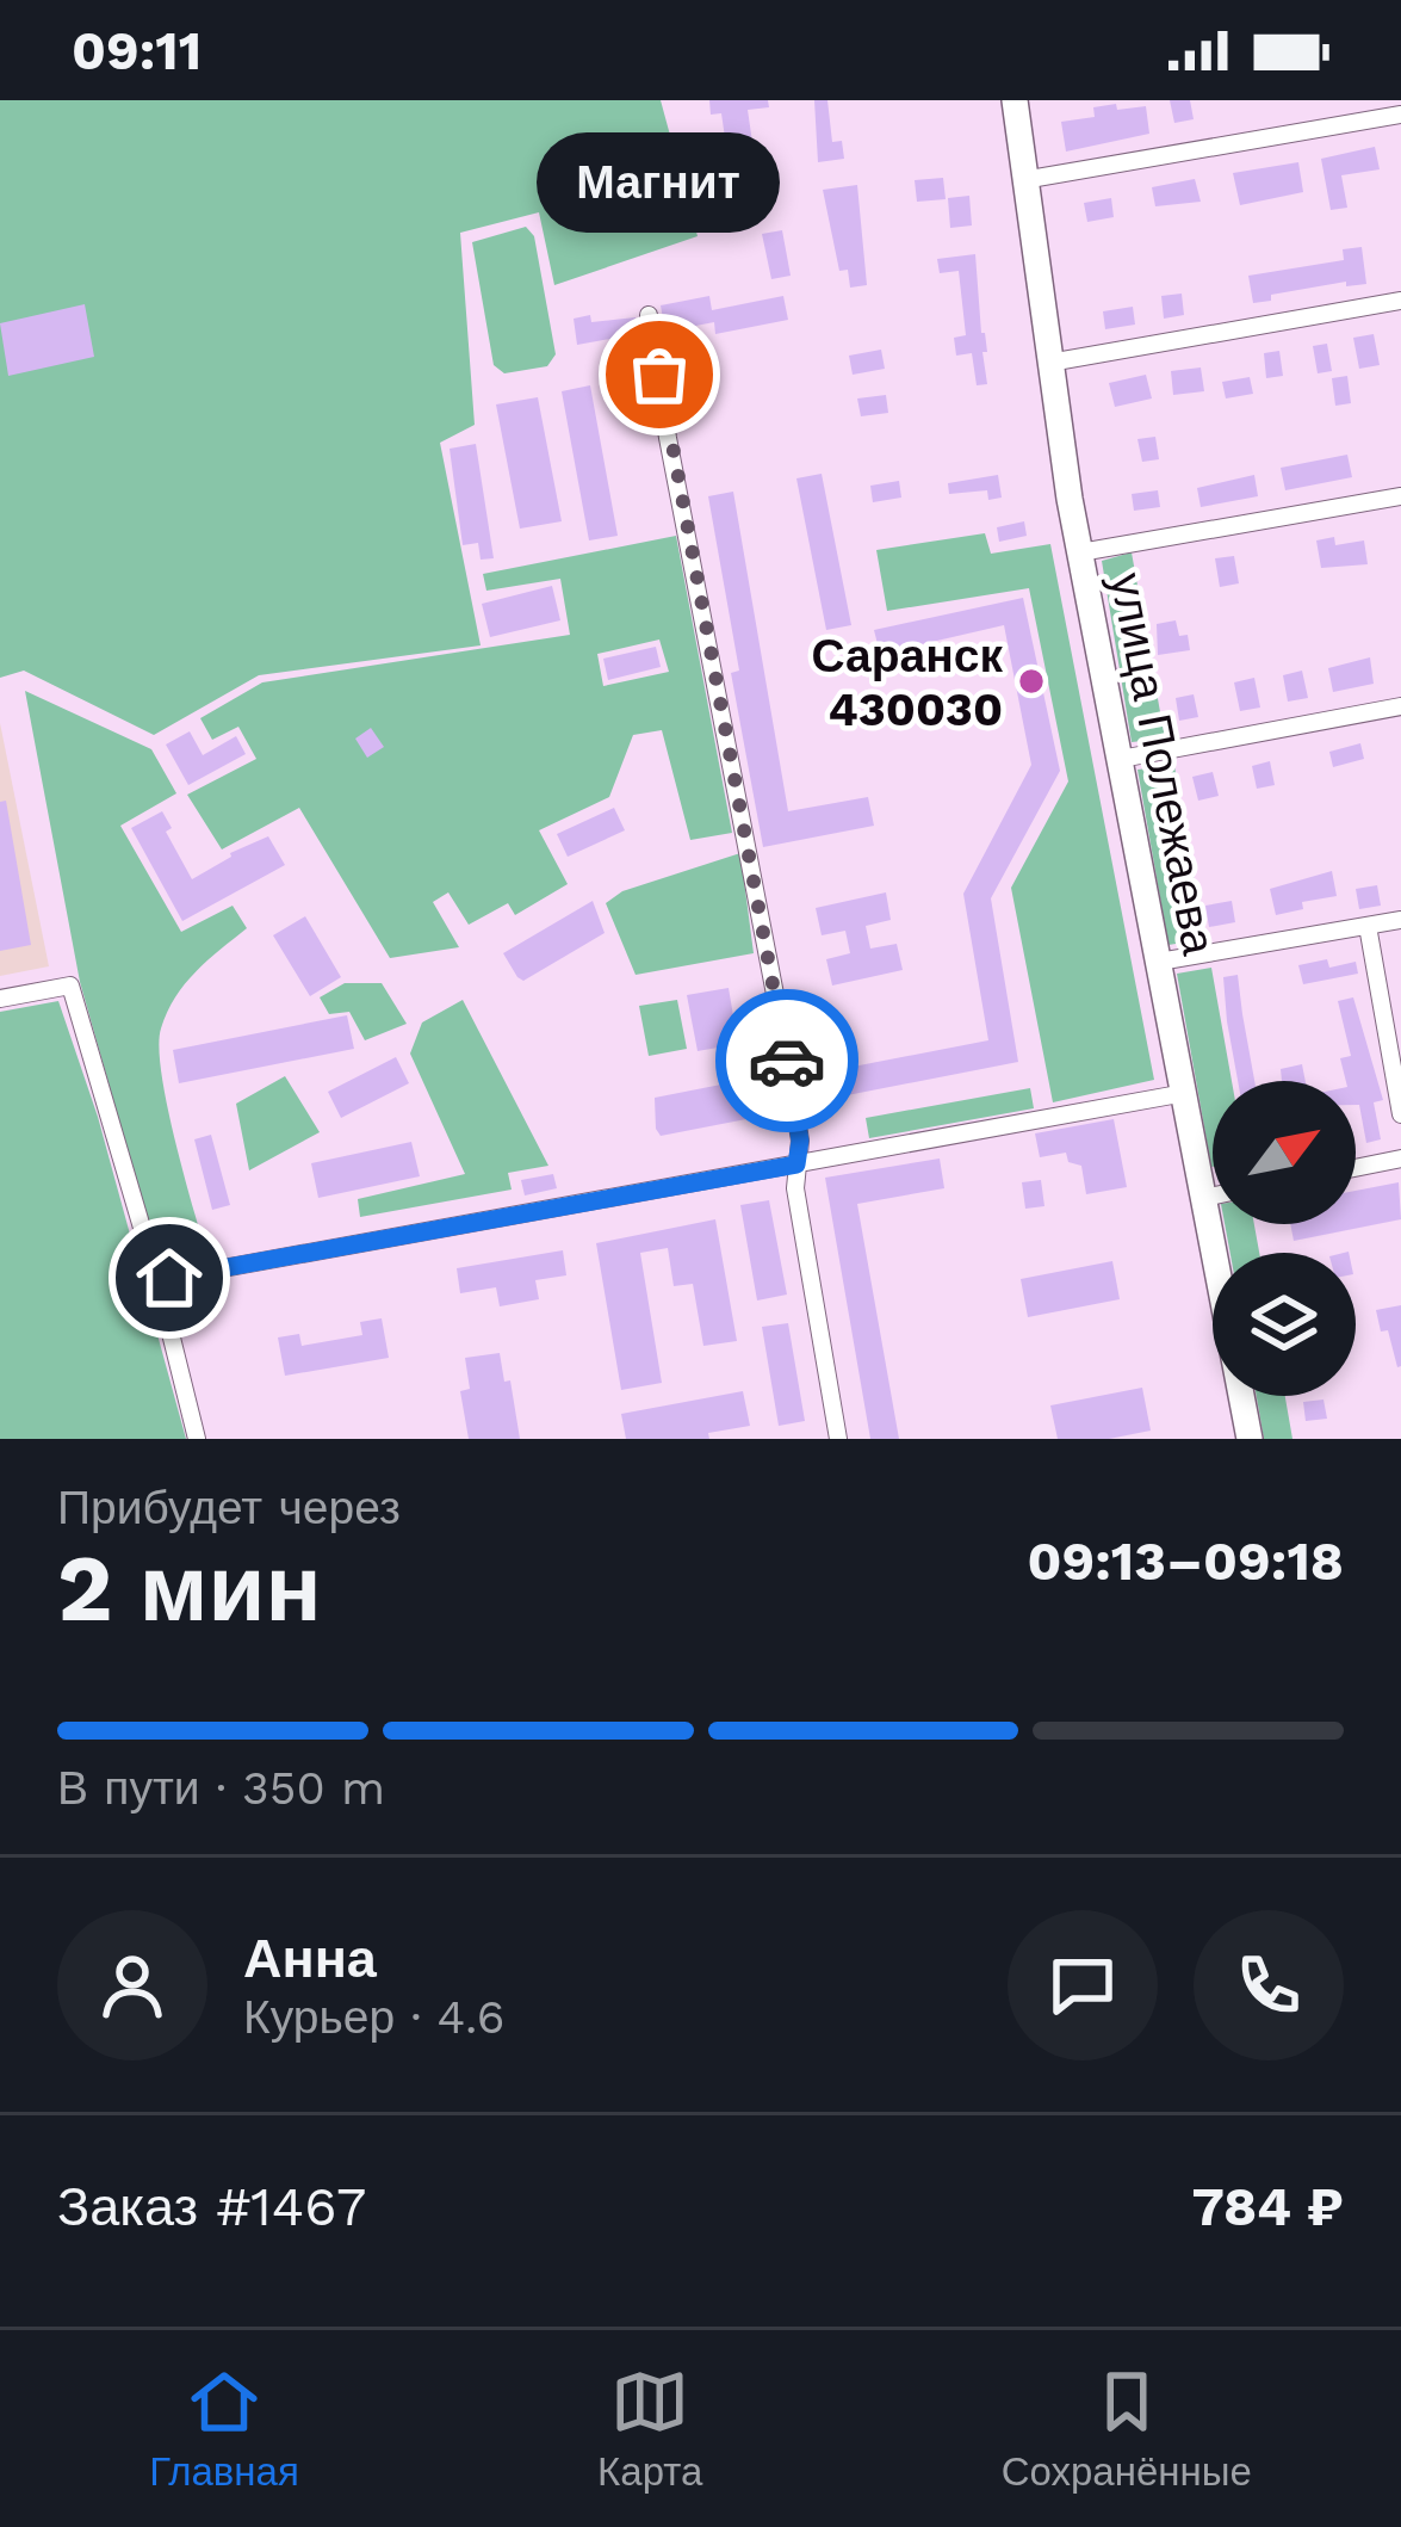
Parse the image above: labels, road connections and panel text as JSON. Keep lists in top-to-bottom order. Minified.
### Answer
{"streets":{"main road":["улица Полежаева"]},"places":["Магнит","Саранск 430030"],"north":"top right","page":{"status":"09:11","bubble":"Магнит","heading":["2 мин","Прибудет через","09:13–09:18"],"panel":["Анна","Курьер · 4.6","Заказ #1467","784 ₽"],"bar":"В пути · 350 m","tabs":["Главная","Карта","Сохранённые"]}}
